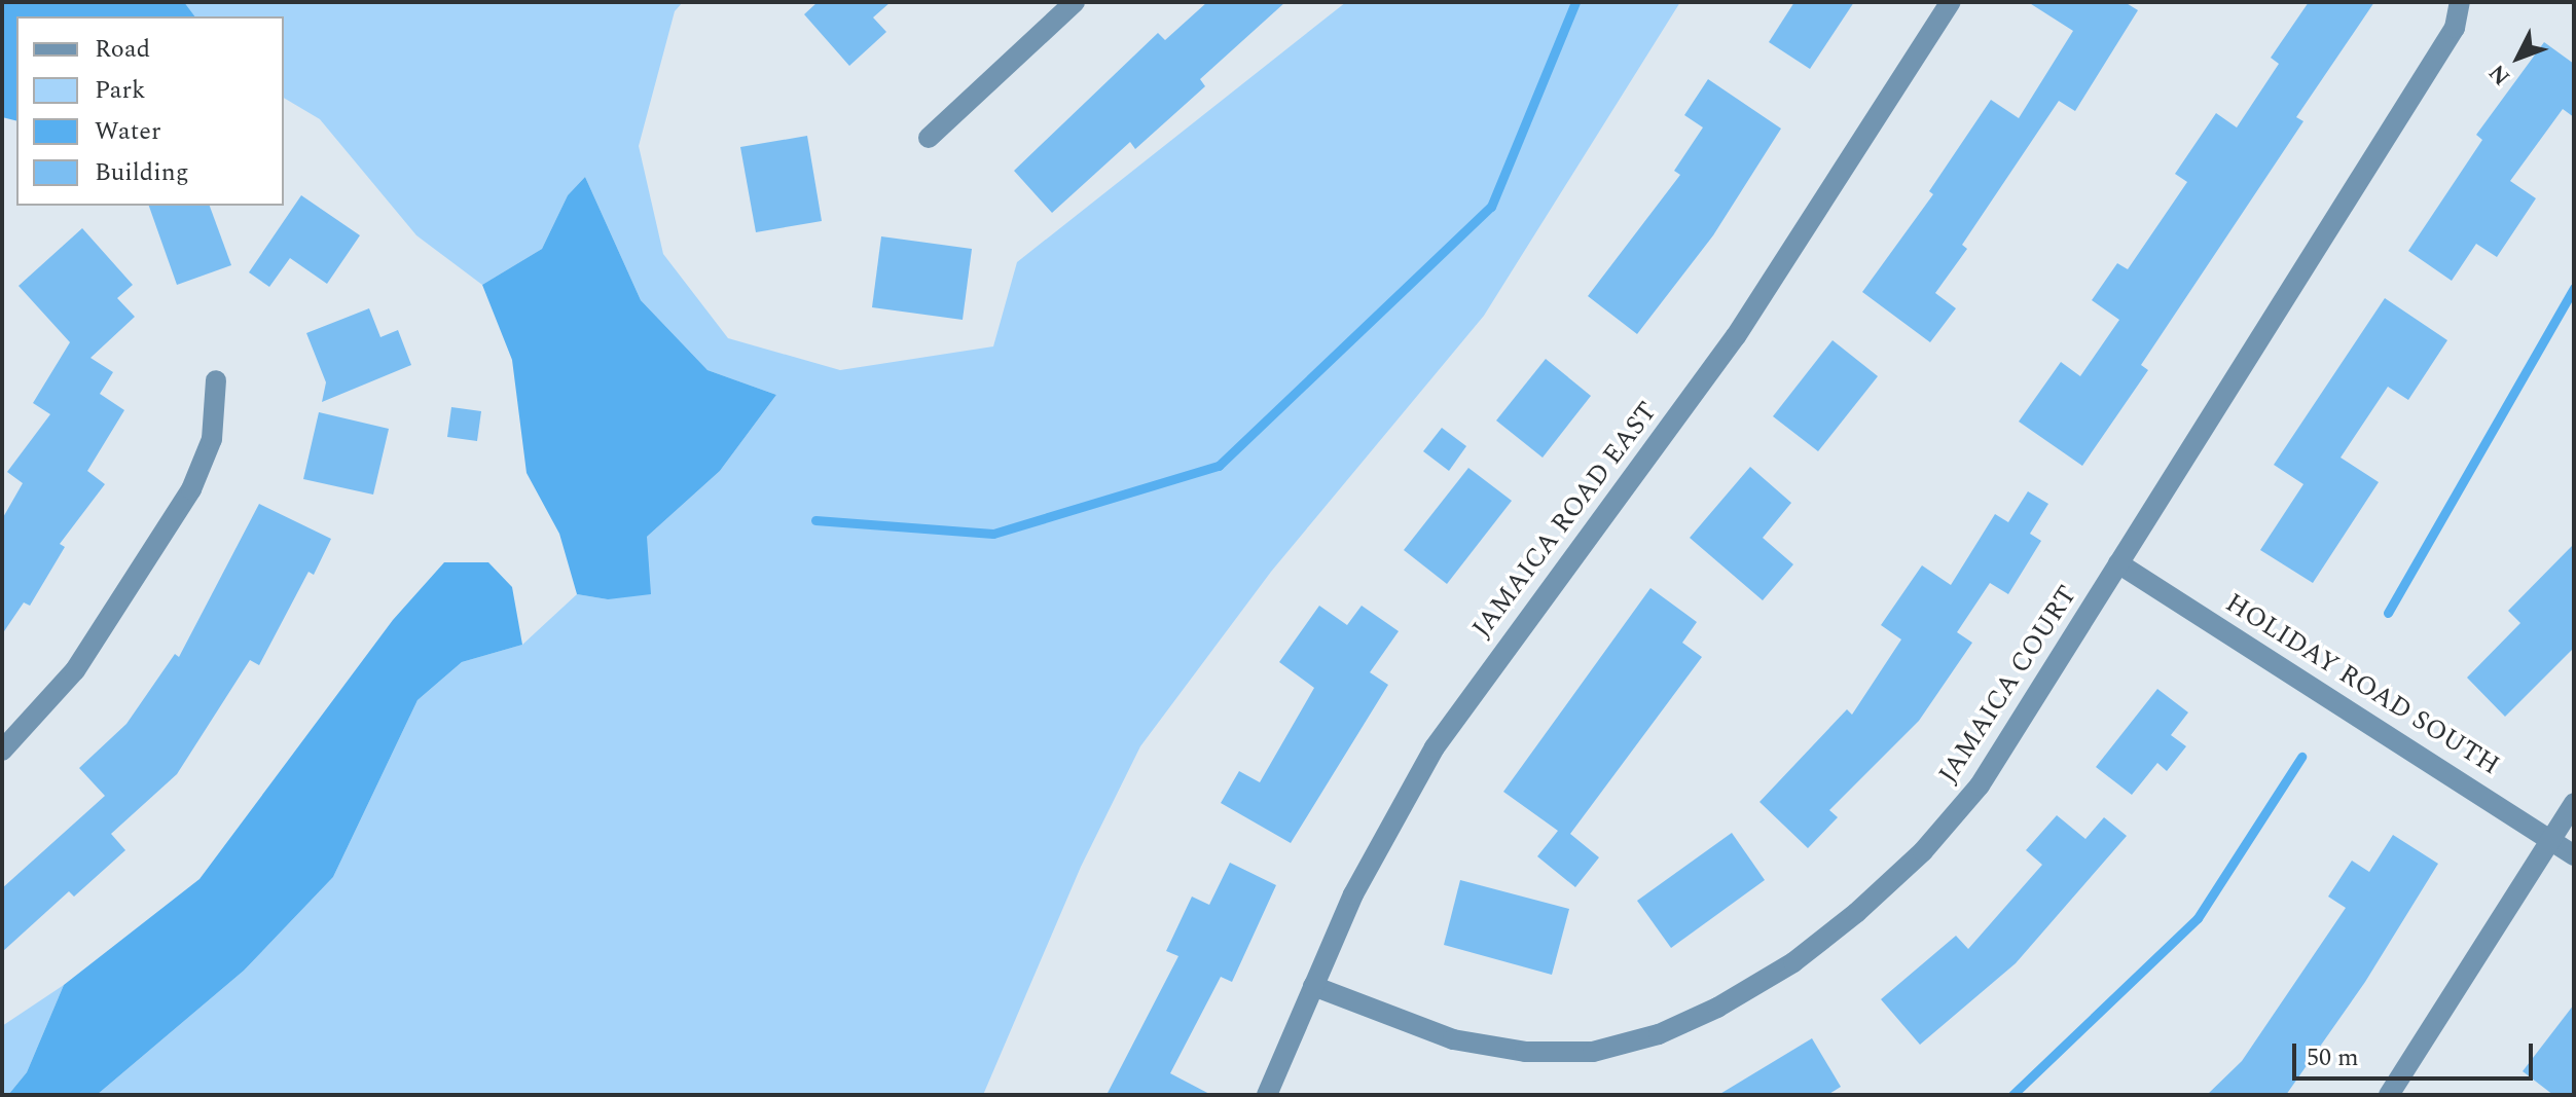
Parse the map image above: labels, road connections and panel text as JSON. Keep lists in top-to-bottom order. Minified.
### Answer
{"streets":{"street":["JAMAICA ROAD EAST","JAMAICA COURT","HOLIDAY ROAD SOUTH"]},"crossings":[["JAMAICA ROAD EAST","JAMAICA COURT"],["JAMAICA COURT","HOLIDAY ROAD SOUTH"]],"legend":["Road","Park","Water","Building"],"scale_bar":"50 m","north":"bottom left"}
